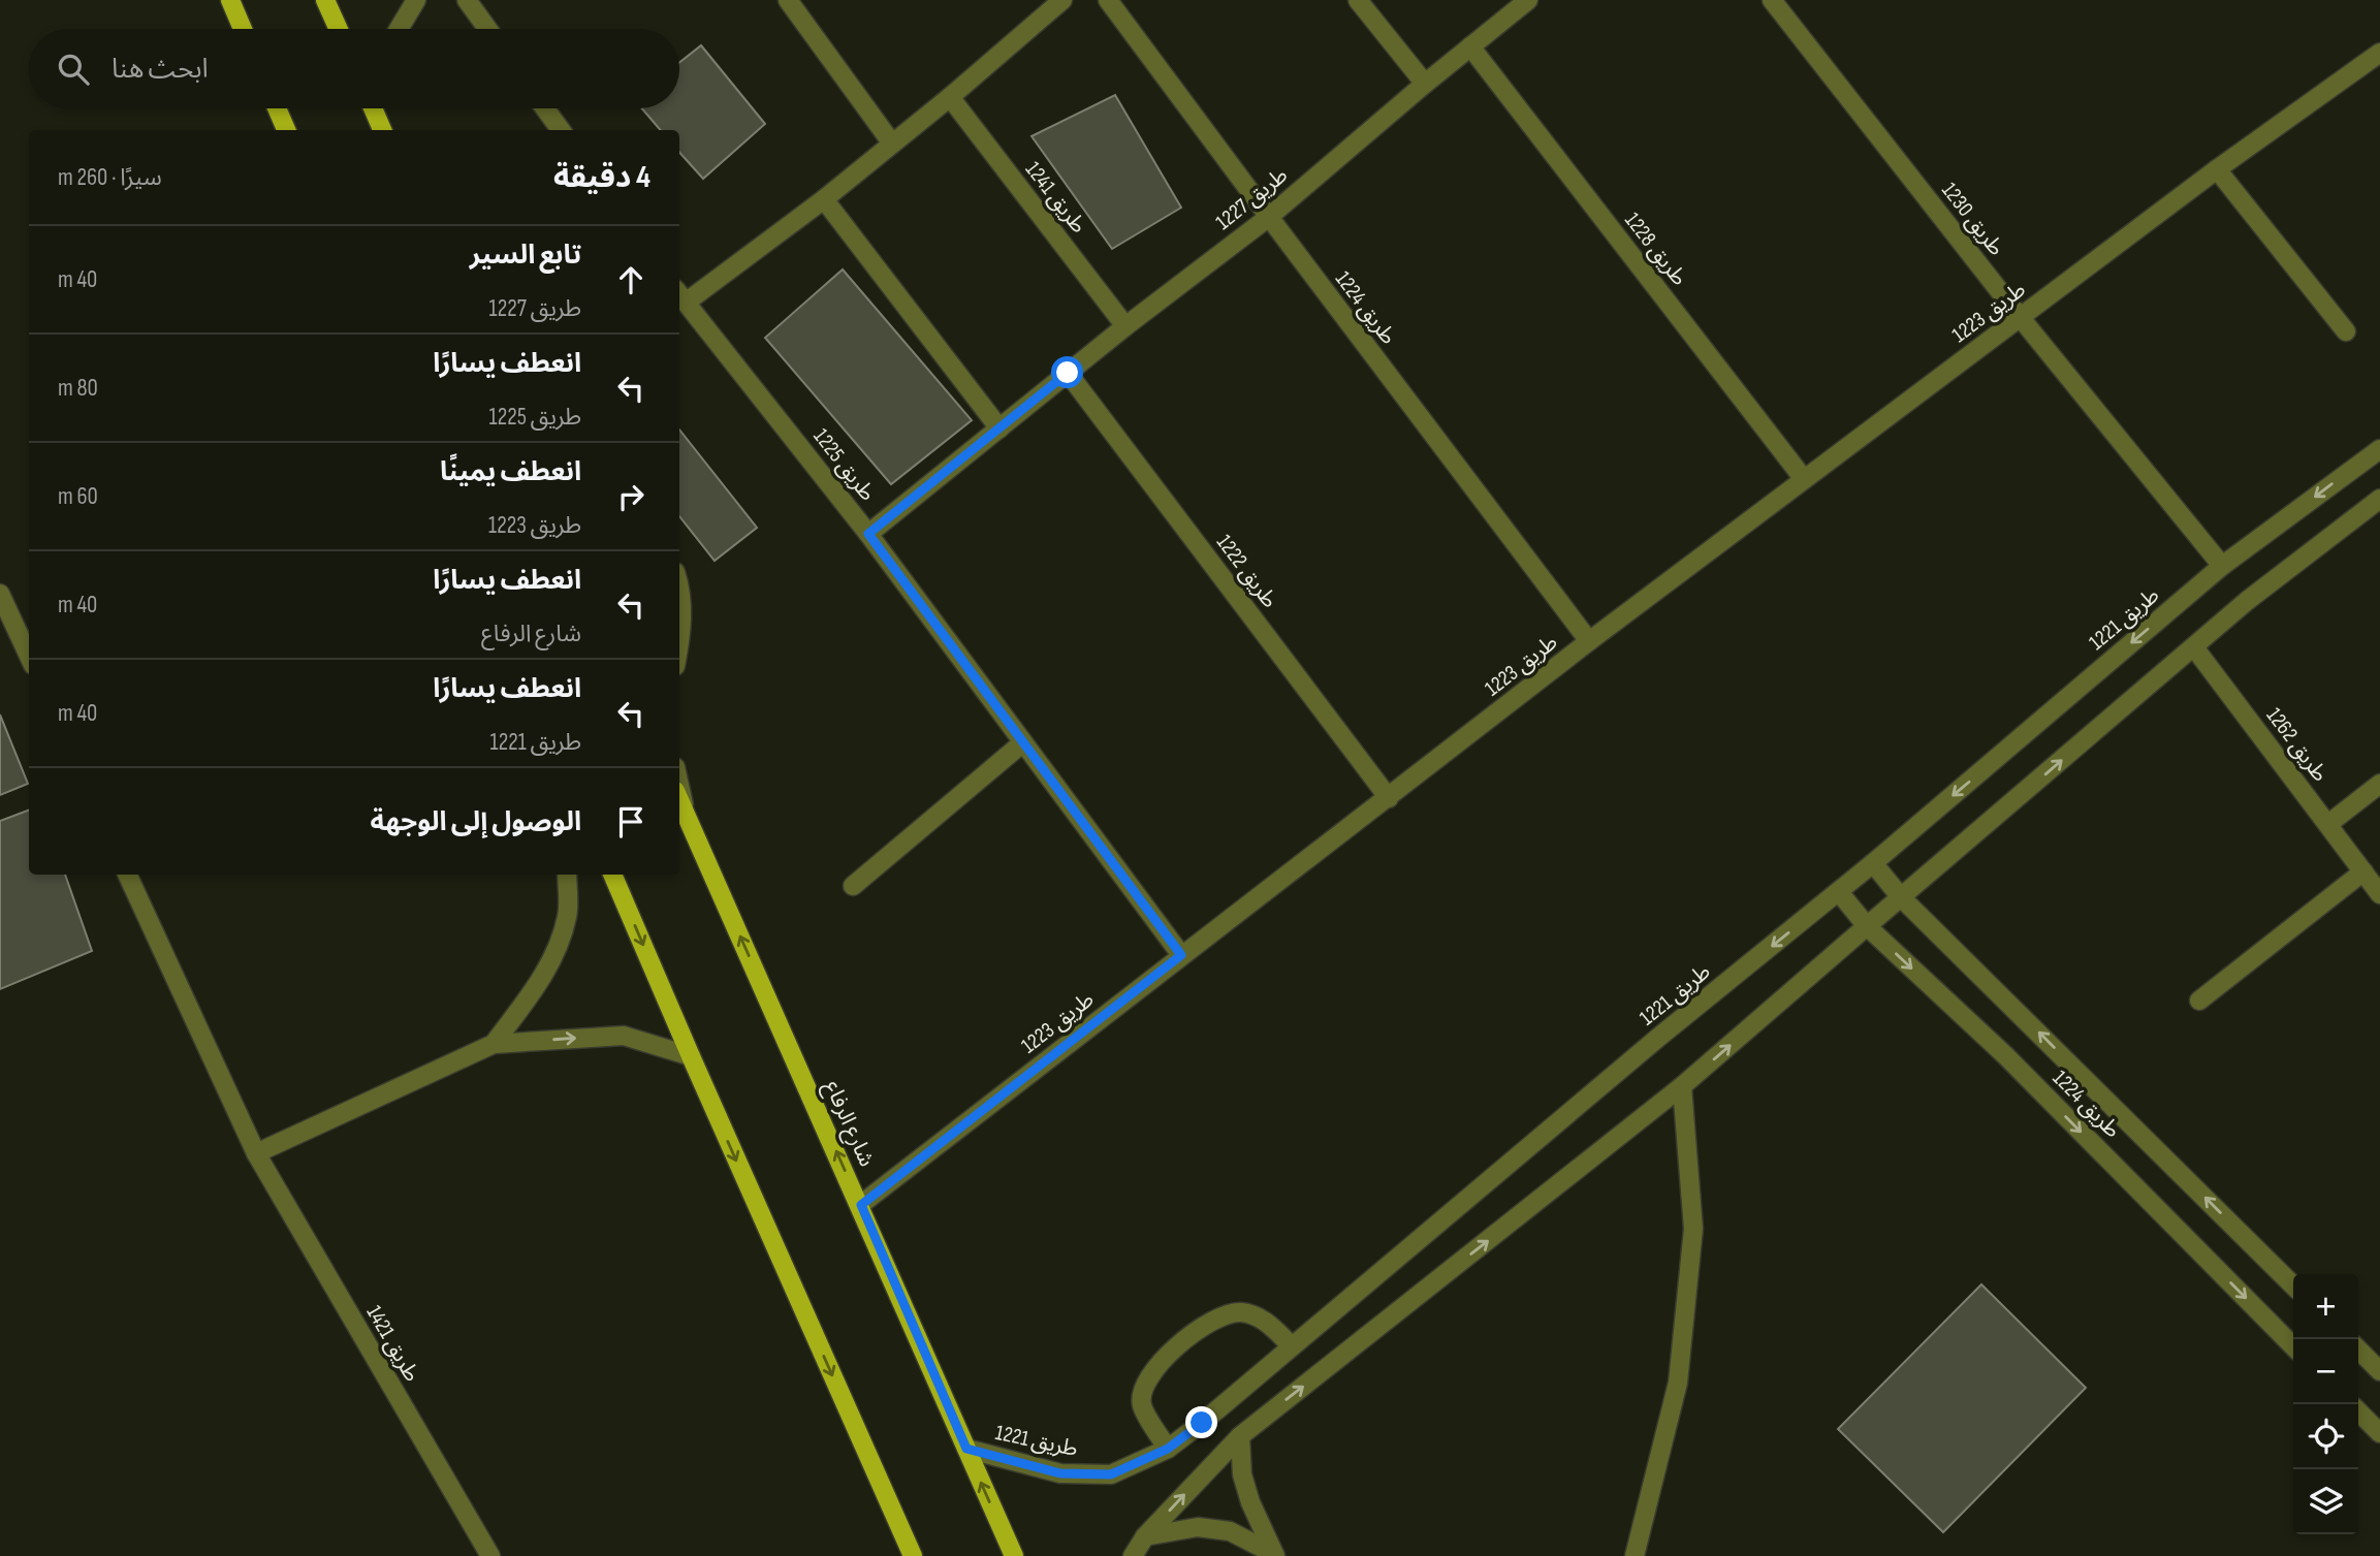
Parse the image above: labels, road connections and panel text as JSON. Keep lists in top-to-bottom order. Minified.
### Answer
{"streets":{"main road":["شارع الرفاع"],"street":["طريق 1241","طريق 1227","طريق 1230","طريق 1228","طريق 1224","طريق 1223","طريق 1225","طريق 1222","طريق 1221","طريق 1262","طريق 1421"]},"crossings":[["طريق 1241","طريق 1227"],["طريق 1227","طريق 1228"],["طريق 1227","طريق 1224"],["طريق 1227","طريق 1225"],["طريق 1227","طريق 1222"],["طريق 1230","طريق 1223"],["طريق 1230","طريق 1221"],["طريق 1228","طريق 1223"],["طريق 1224","طريق 1223"],["طريق 1224","طريق 1221"],["طريق 1223","طريق 1225"],["طريق 1223","طريق 1222"],["طريق 1223","شارع الرفاع"],["طريق 1221","شارع الرفاع"]],"page":{"search":"ابحث هنا","heading":["4 دقيقة","سيرًا · 260 m"],"list":[["تابع السير","طريق 1227","40 m"],["انعطف يسارًا","طريق 1225","80 m"],["انعطف يمينًا","طريق 1223","60 m"],["انعطف يسارًا","شارع الرفاع","40 m"],["انعطف يسارًا","طريق 1221","40 m"],"الوصول إلى الوجهة"],"map_buttons":["+","−"]}}
